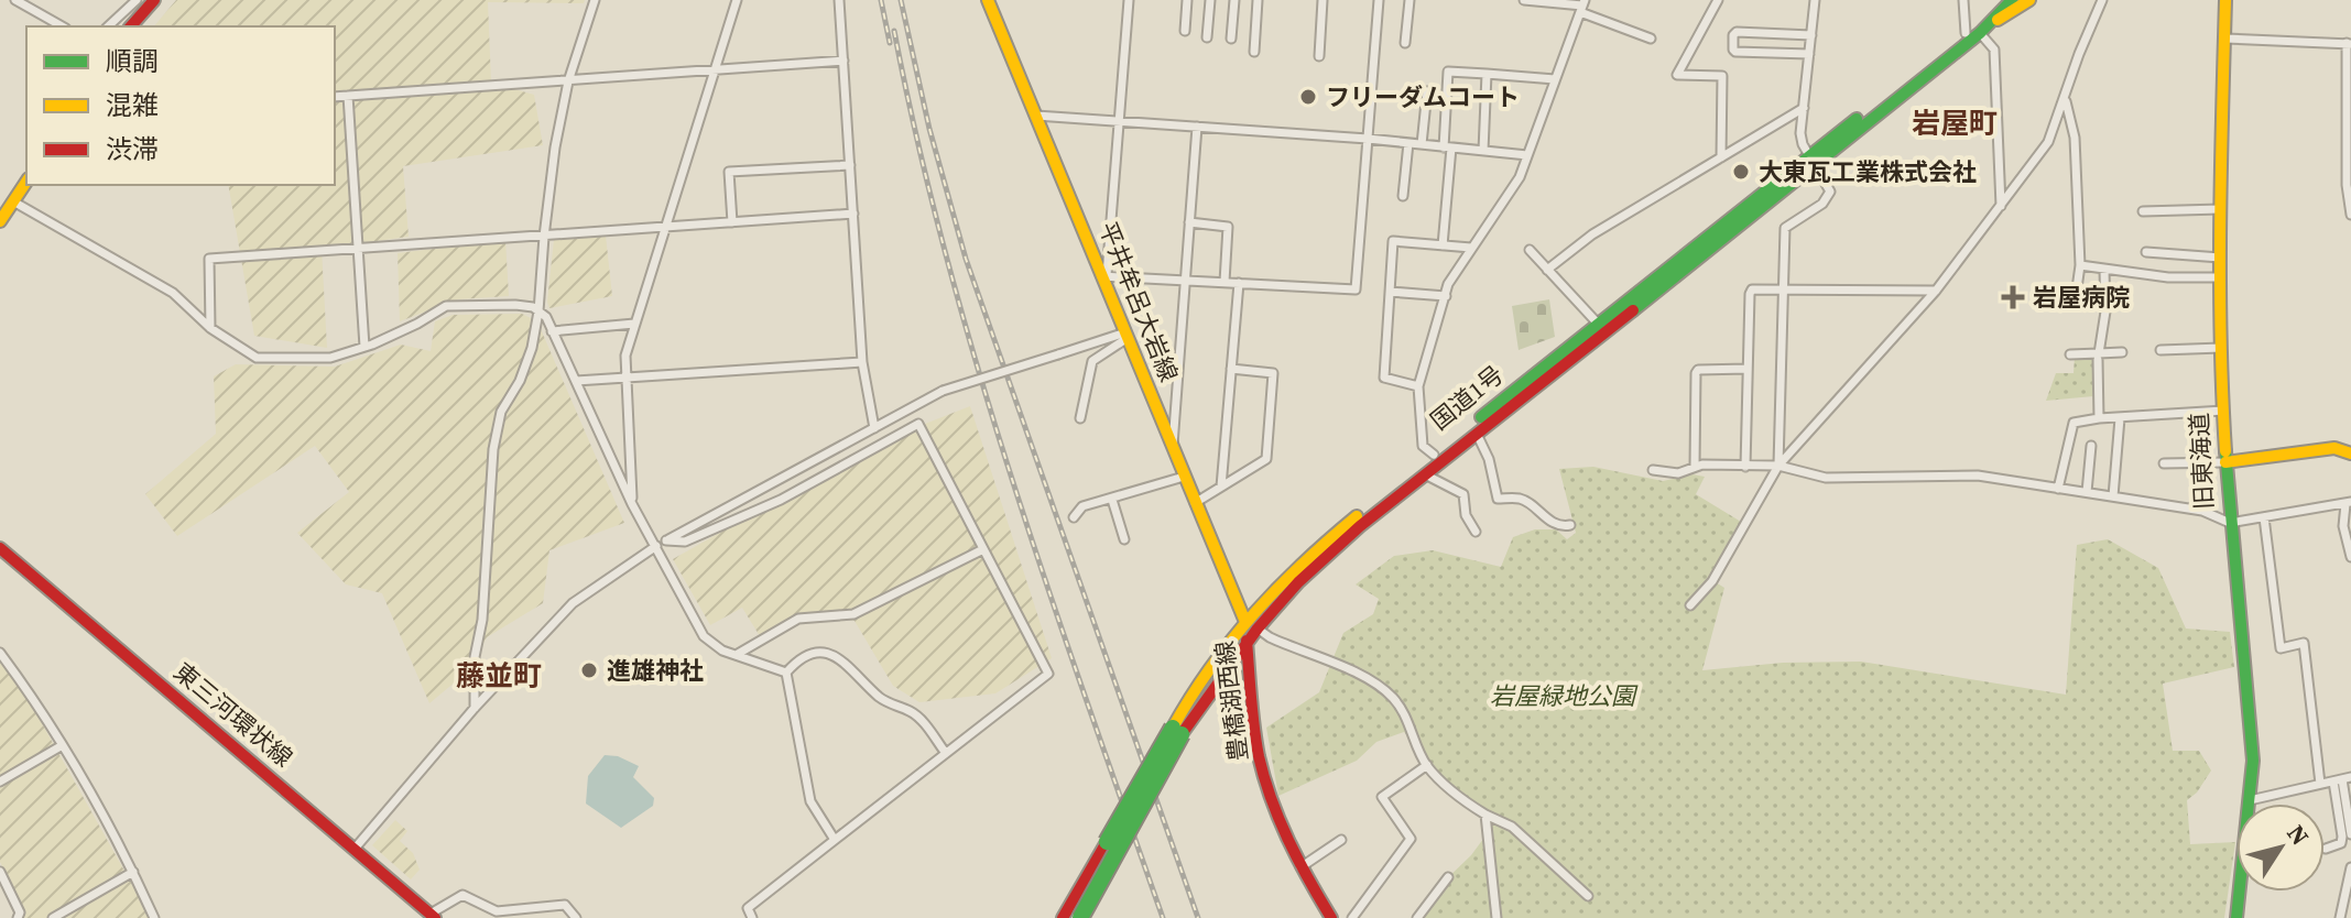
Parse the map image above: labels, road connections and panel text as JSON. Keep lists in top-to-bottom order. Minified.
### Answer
{"streets":{"main road":["平井牟呂大岩線","国道1号","旧東海道","豊橋湖西線","東三河環状線"]},"crossings":[["平井牟呂大岩線","国道1号"],["国道1号","豊橋湖西線"]],"districts":["岩屋町","藤並町"],"parks":["岩屋緑地公園"],"places":{"other":["フリーダムコート","大東瓦工業株式会社","進雄神社"],"health":["岩屋病院"]},"legend":["順調","混雑","渋滞"],"north":"top right"}
